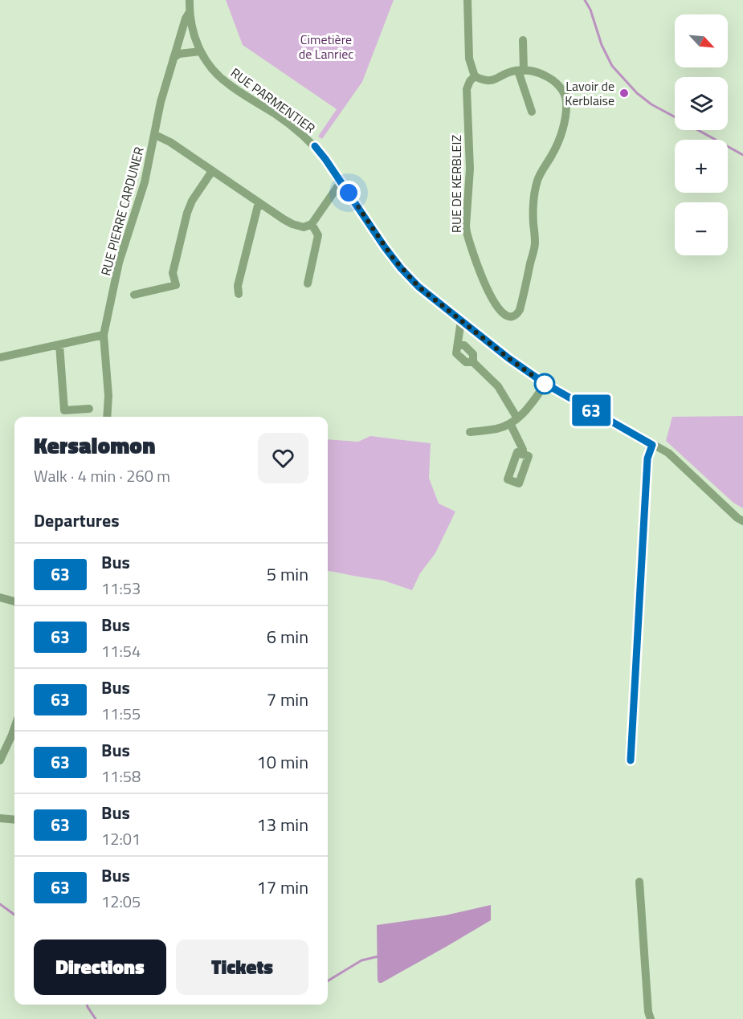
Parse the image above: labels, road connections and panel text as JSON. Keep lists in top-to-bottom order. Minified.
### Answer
{"streets":{"street":["RUE PARMENTIER","RUE DE KERBLEIZ","RUE PIERRE CARDUNER"]},"crossings":[["RUE PARMENTIER","RUE PIERRE CARDUNER"]],"parks":["Cimetière de Lanriec"],"places":["Lavoir de Kerblaise"],"lines":["bus line 63"],"north":"bottom right","page":{"on_map":"63","map_buttons":["+","−"],"heading":[["Kersalomon","Walk · 4 min · 260 m"],"Departures"],"list":[{"mark":"63","name":"Bus","note":"11:53","value":"5 min"},{"mark":"63","name":"Bus","note":"11:54","value":"6 min"},{"mark":"63","name":"Bus","note":"11:55","value":"7 min"},{"mark":"63","name":"Bus","note":"11:58","value":"10 min"},{"mark":"63","name":"Bus","note":"12:01","value":"13 min"},{"mark":"63","name":"Bus","note":"12:05","value":"17 min"}],"buttons":["Directions","Tickets"]}}
